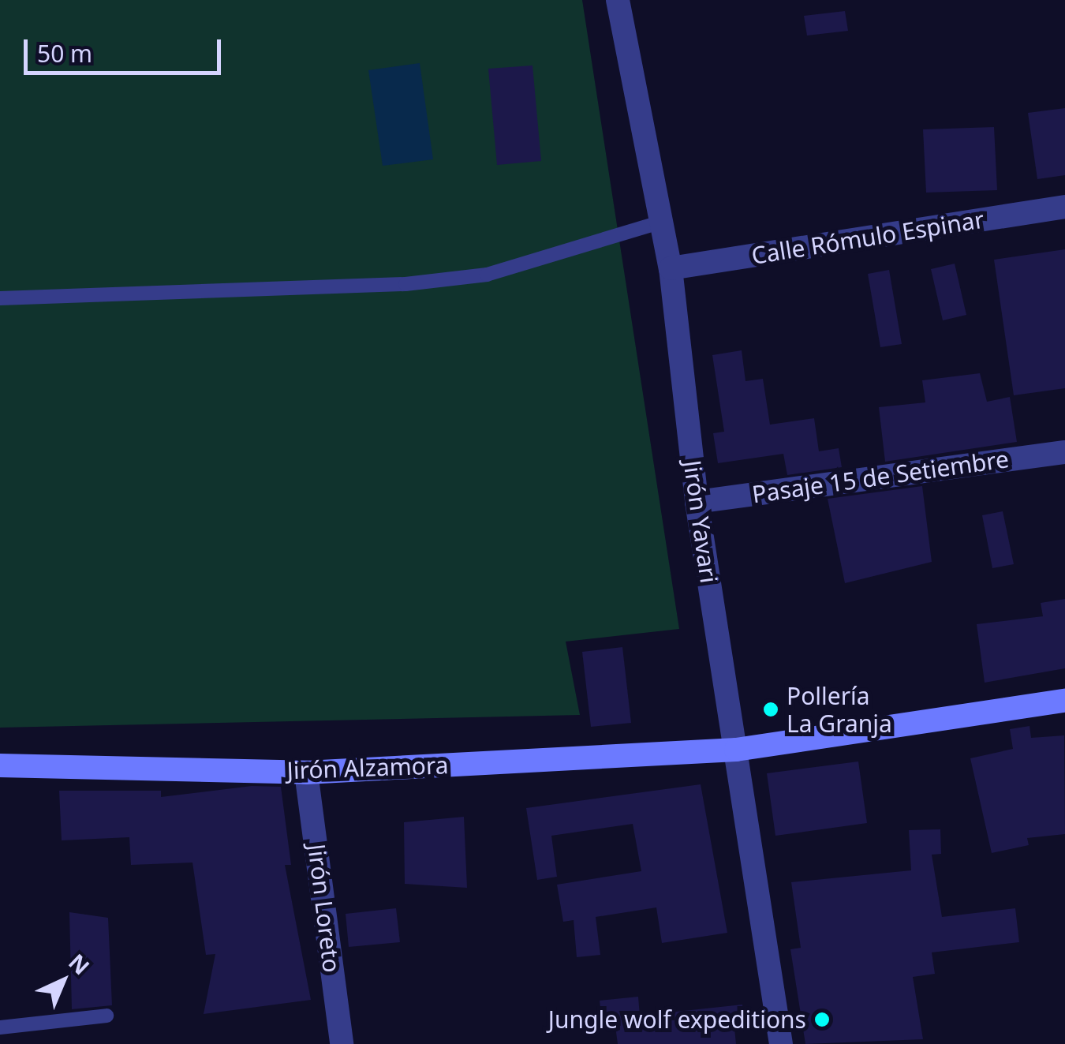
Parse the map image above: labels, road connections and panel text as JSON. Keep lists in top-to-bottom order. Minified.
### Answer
{"streets":{"street":["Calle Rómulo Espinar","Pasaje 15 de Setiembre","Jirón Yavari","Jirón Alzamora","Jirón Loreto"]},"crossings":[["Calle Rómulo Espinar","Jirón Yavari"],["Pasaje 15 de Setiembre","Jirón Yavari"],["Jirón Yavari","Jirón Alzamora"],["Jirón Alzamora","Jirón Loreto"]],"places":["Pollería La Granja","Jungle wolf expeditions"],"scale_bar":"50 m","north":"top right"}
